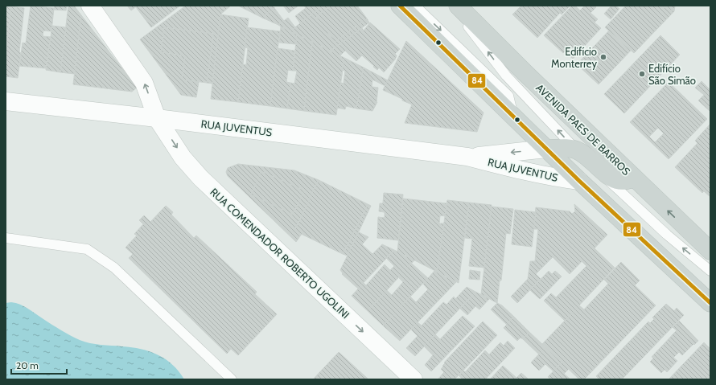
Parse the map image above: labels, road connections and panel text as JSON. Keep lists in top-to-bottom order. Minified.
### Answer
{"streets":{"main road":["RUA JUVENTUS","AVENIDA PAES DE BARROS","RUA COMENDADOR ROBERTO UGOLINI"]},"crossings":[["RUA JUVENTUS","RUA COMENDADOR ROBERTO UGOLINI"]],"places":["Edifício Monterrey","Edifício São Simão"],"lines":["transit line 84"],"scale_bar":"20 m"}
